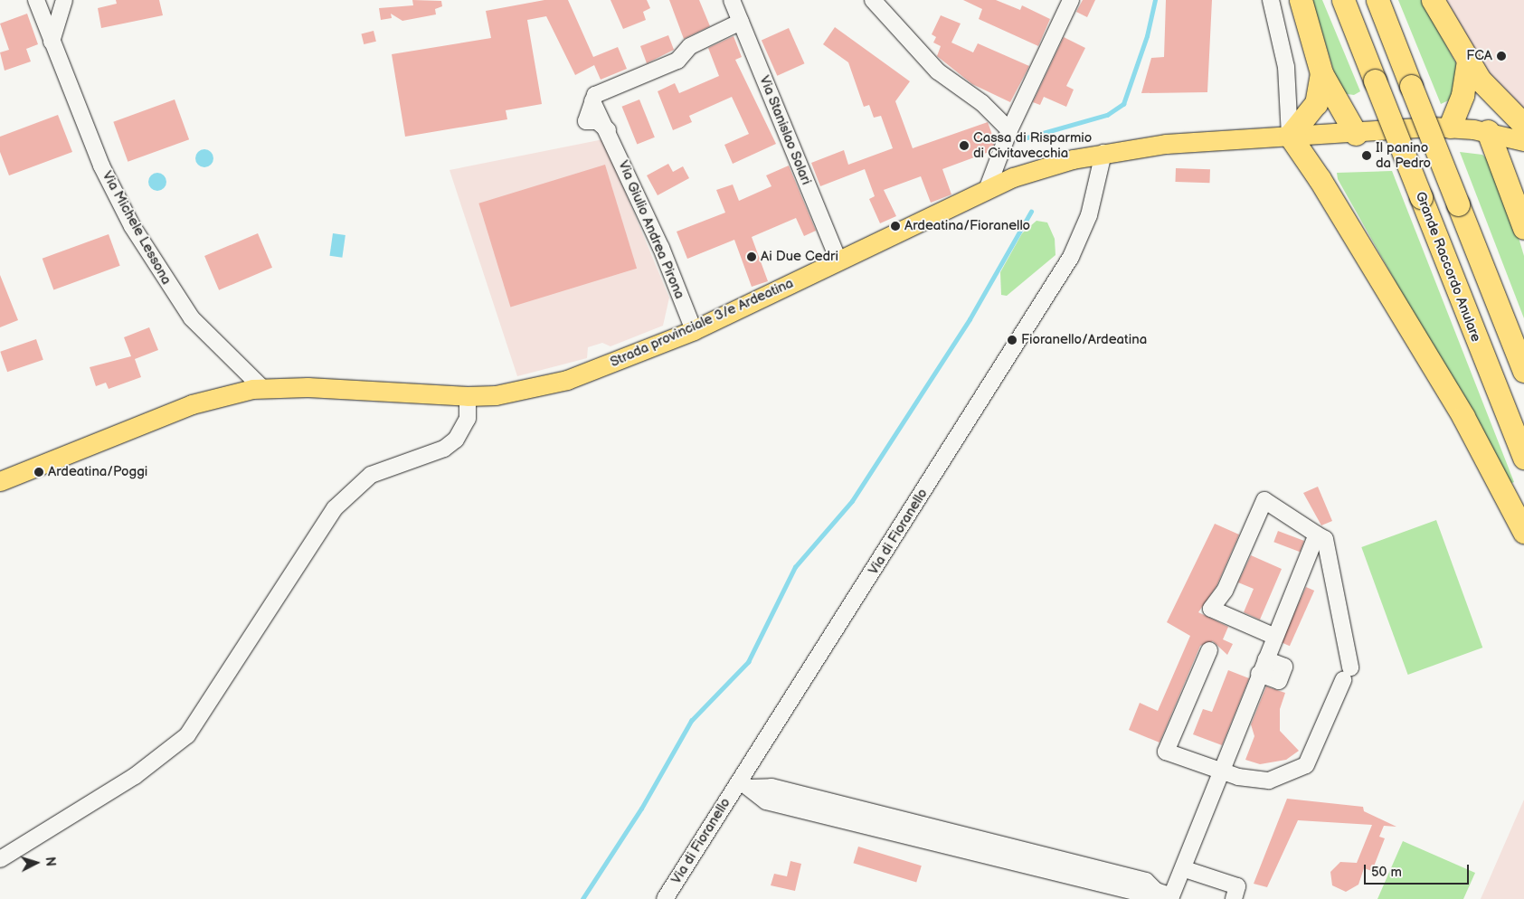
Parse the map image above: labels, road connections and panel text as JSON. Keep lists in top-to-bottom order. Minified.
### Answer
{"streets":{"highway":["Grande Raccordo Anulare"],"main road":["Strada provinciale 3/e Ardeatina"],"street":["Via Stanislao Solari","Via Michele Lessona","Via Giulio Andrea Pirona","Via di Fioranello"]},"crossings":[["Via Stanislao Solari","Via Giulio Andrea Pirona"],["Via Stanislao Solari","Strada provinciale 3/e Ardeatina"],["Via Michele Lessona","Strada provinciale 3/e Ardeatina"],["Via Giulio Andrea Pirona","Strada provinciale 3/e Ardeatina"],["Strada provinciale 3/e Ardeatina","Via di Fioranello"]],"places":["FCA","Cassa di Risparmio di Civitavecchia","Il panino da Pedro","Ardeatina/Fioranello","Ai Due Cedri","Fioranello/Ardeatina","Ardeatina/Poggi"],"scale_bar":"50 m","north":"right"}
